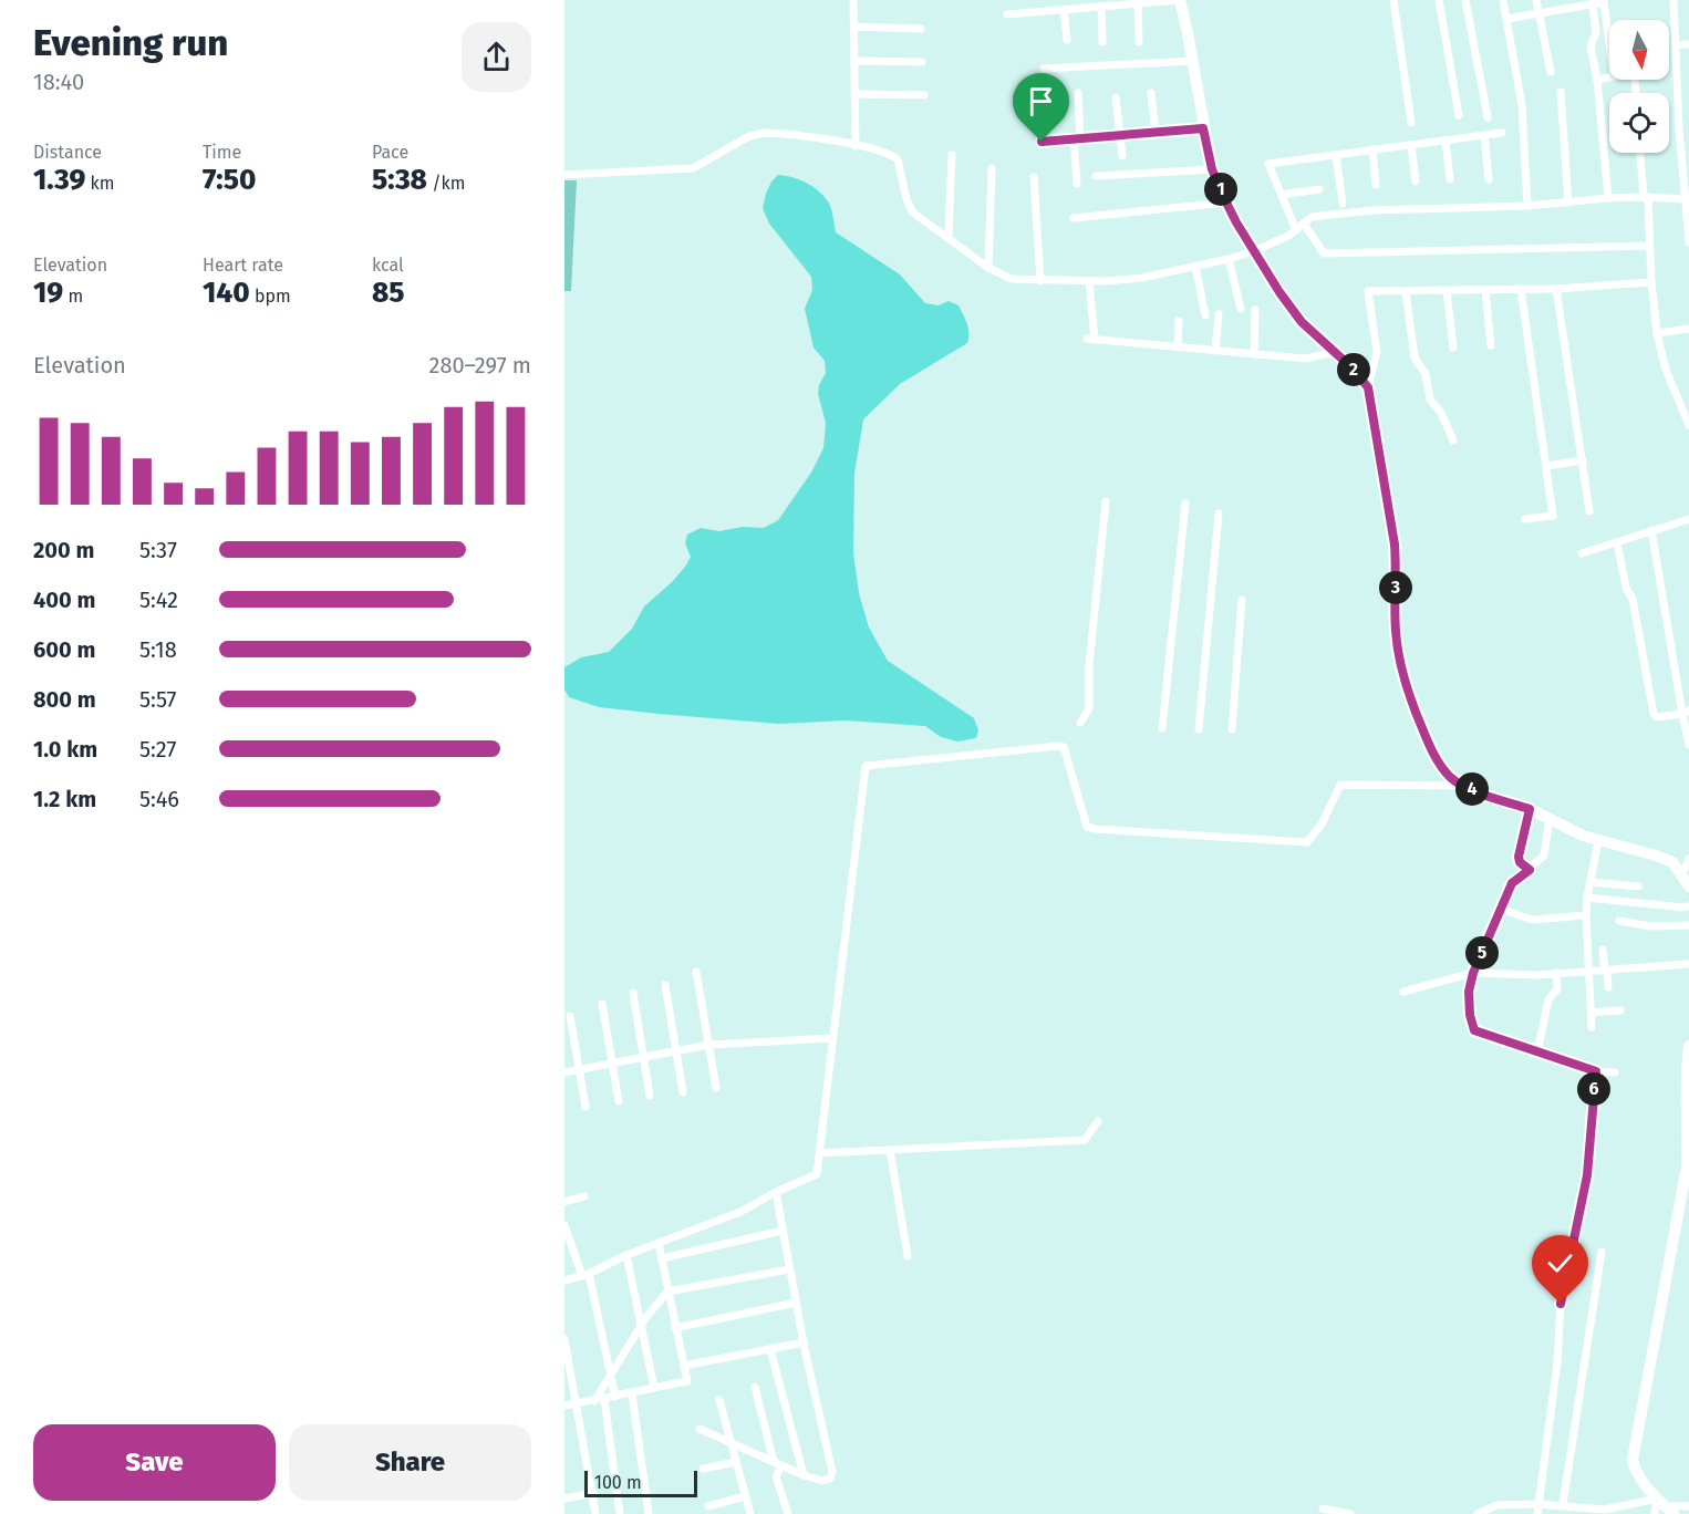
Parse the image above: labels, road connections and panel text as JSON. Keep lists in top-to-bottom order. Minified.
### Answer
{"scale_bar":"100 m","north":"bottom","page":{"heading":["Evening run","18:40"],"stats":[["Distance","1.39 km"],["Time","7:50"],["Pace","5:38 /km"],["Elevation","19 m"],["Heart rate","140 bpm"],["kcal","85"]],"pins":["1","2","3","4","5","6"],"chart":["Elevation","280–297 m"],"list":[{"name":"200 m","note":"5:37"},{"name":"400 m","note":"5:42"},{"name":"600 m","note":"5:18"},{"name":"800 m","note":"5:57"},{"name":"1.0 km","note":"5:27"},{"name":"1.2 km","note":"5:46"}],"buttons":["Save","Share"],"scale":"100 m"}}
